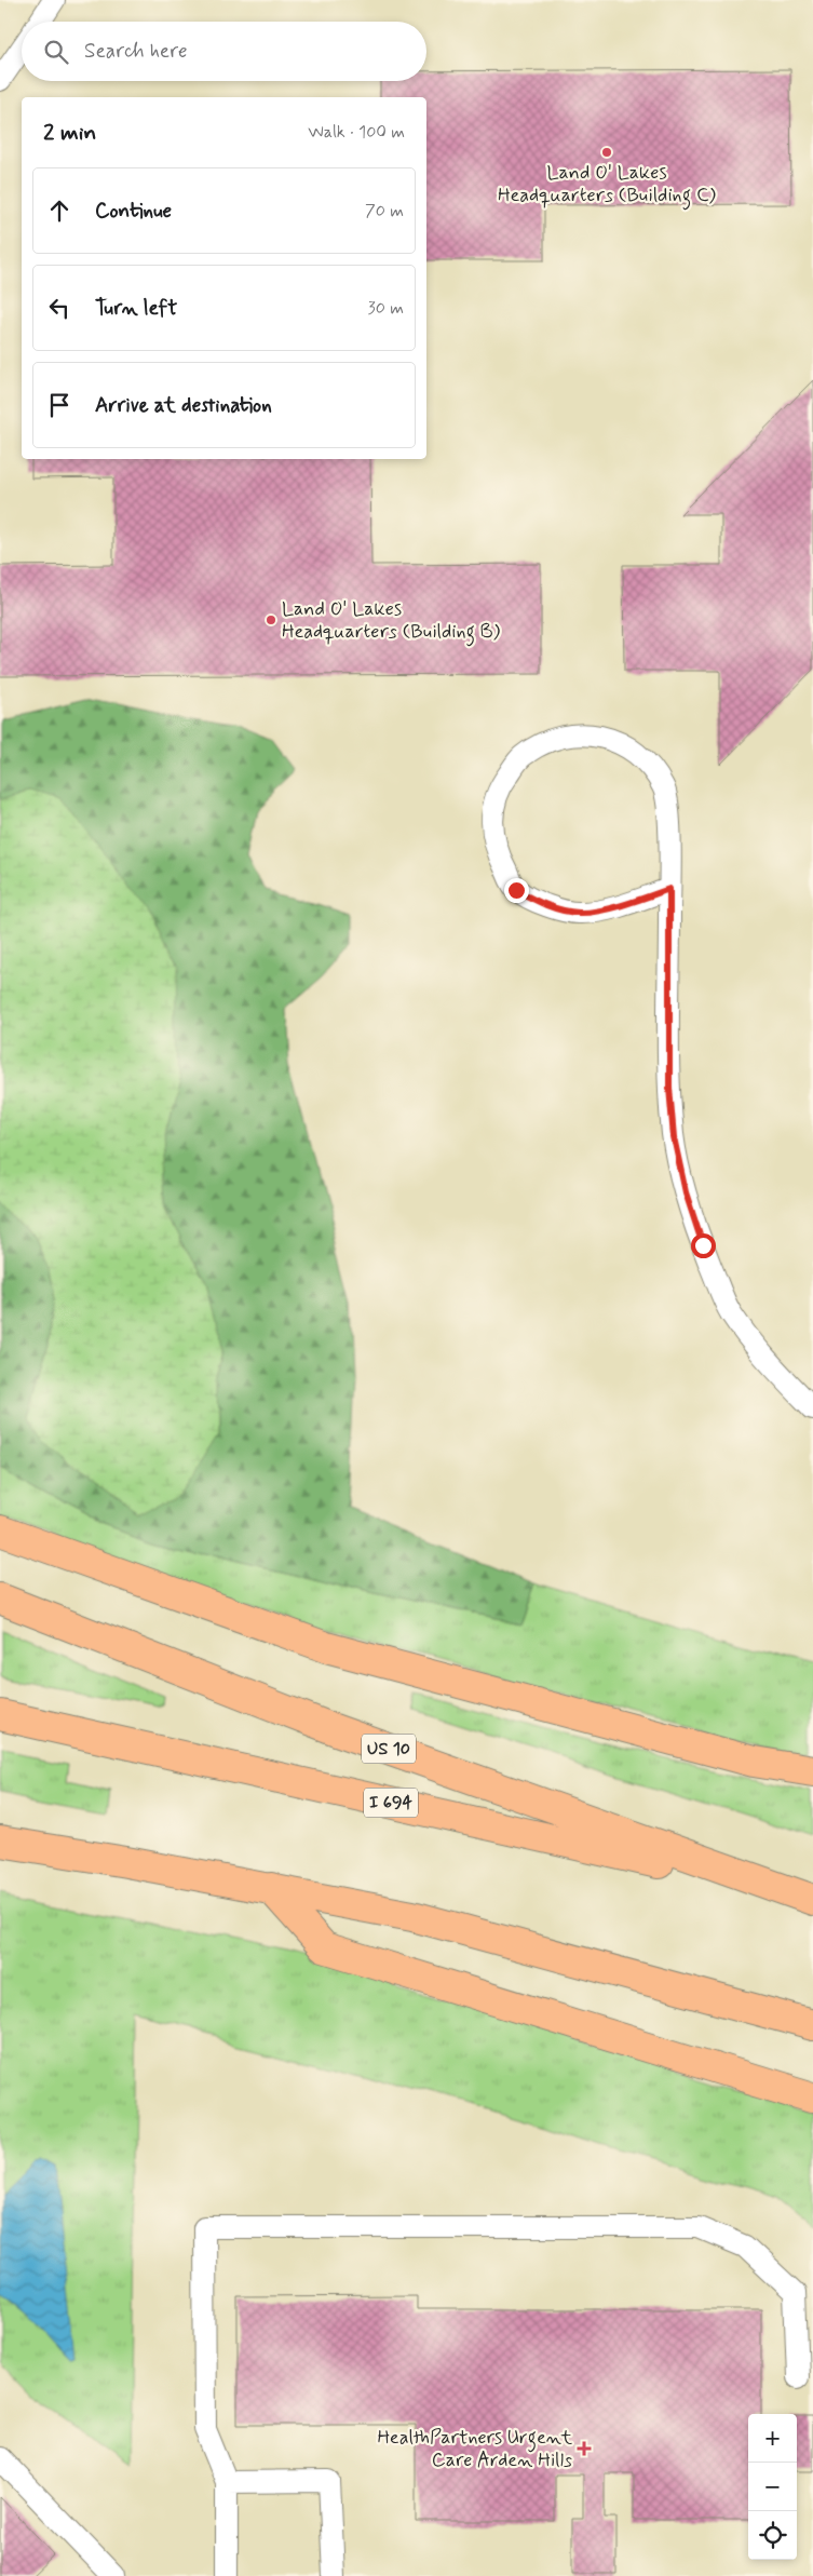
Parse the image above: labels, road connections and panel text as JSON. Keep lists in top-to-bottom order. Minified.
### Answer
{"streets":{"highway":["US 10","I 694"]},"crossings":[["US 10","I 694"]],"places":{"other":["Land O' Lakes Headquarters (Building C)","Land O' Lakes Headquarters (Building B)"],"health":["HealthPartners Urgent Care Arden Hills"]},"page":{"search":"Search here","heading":["2 min","Walk · 100 m"],"list":[["Continue","70 m"],["Turn left","30 m"],"Arrive at destination"],"map_buttons":["+","−"]}}
